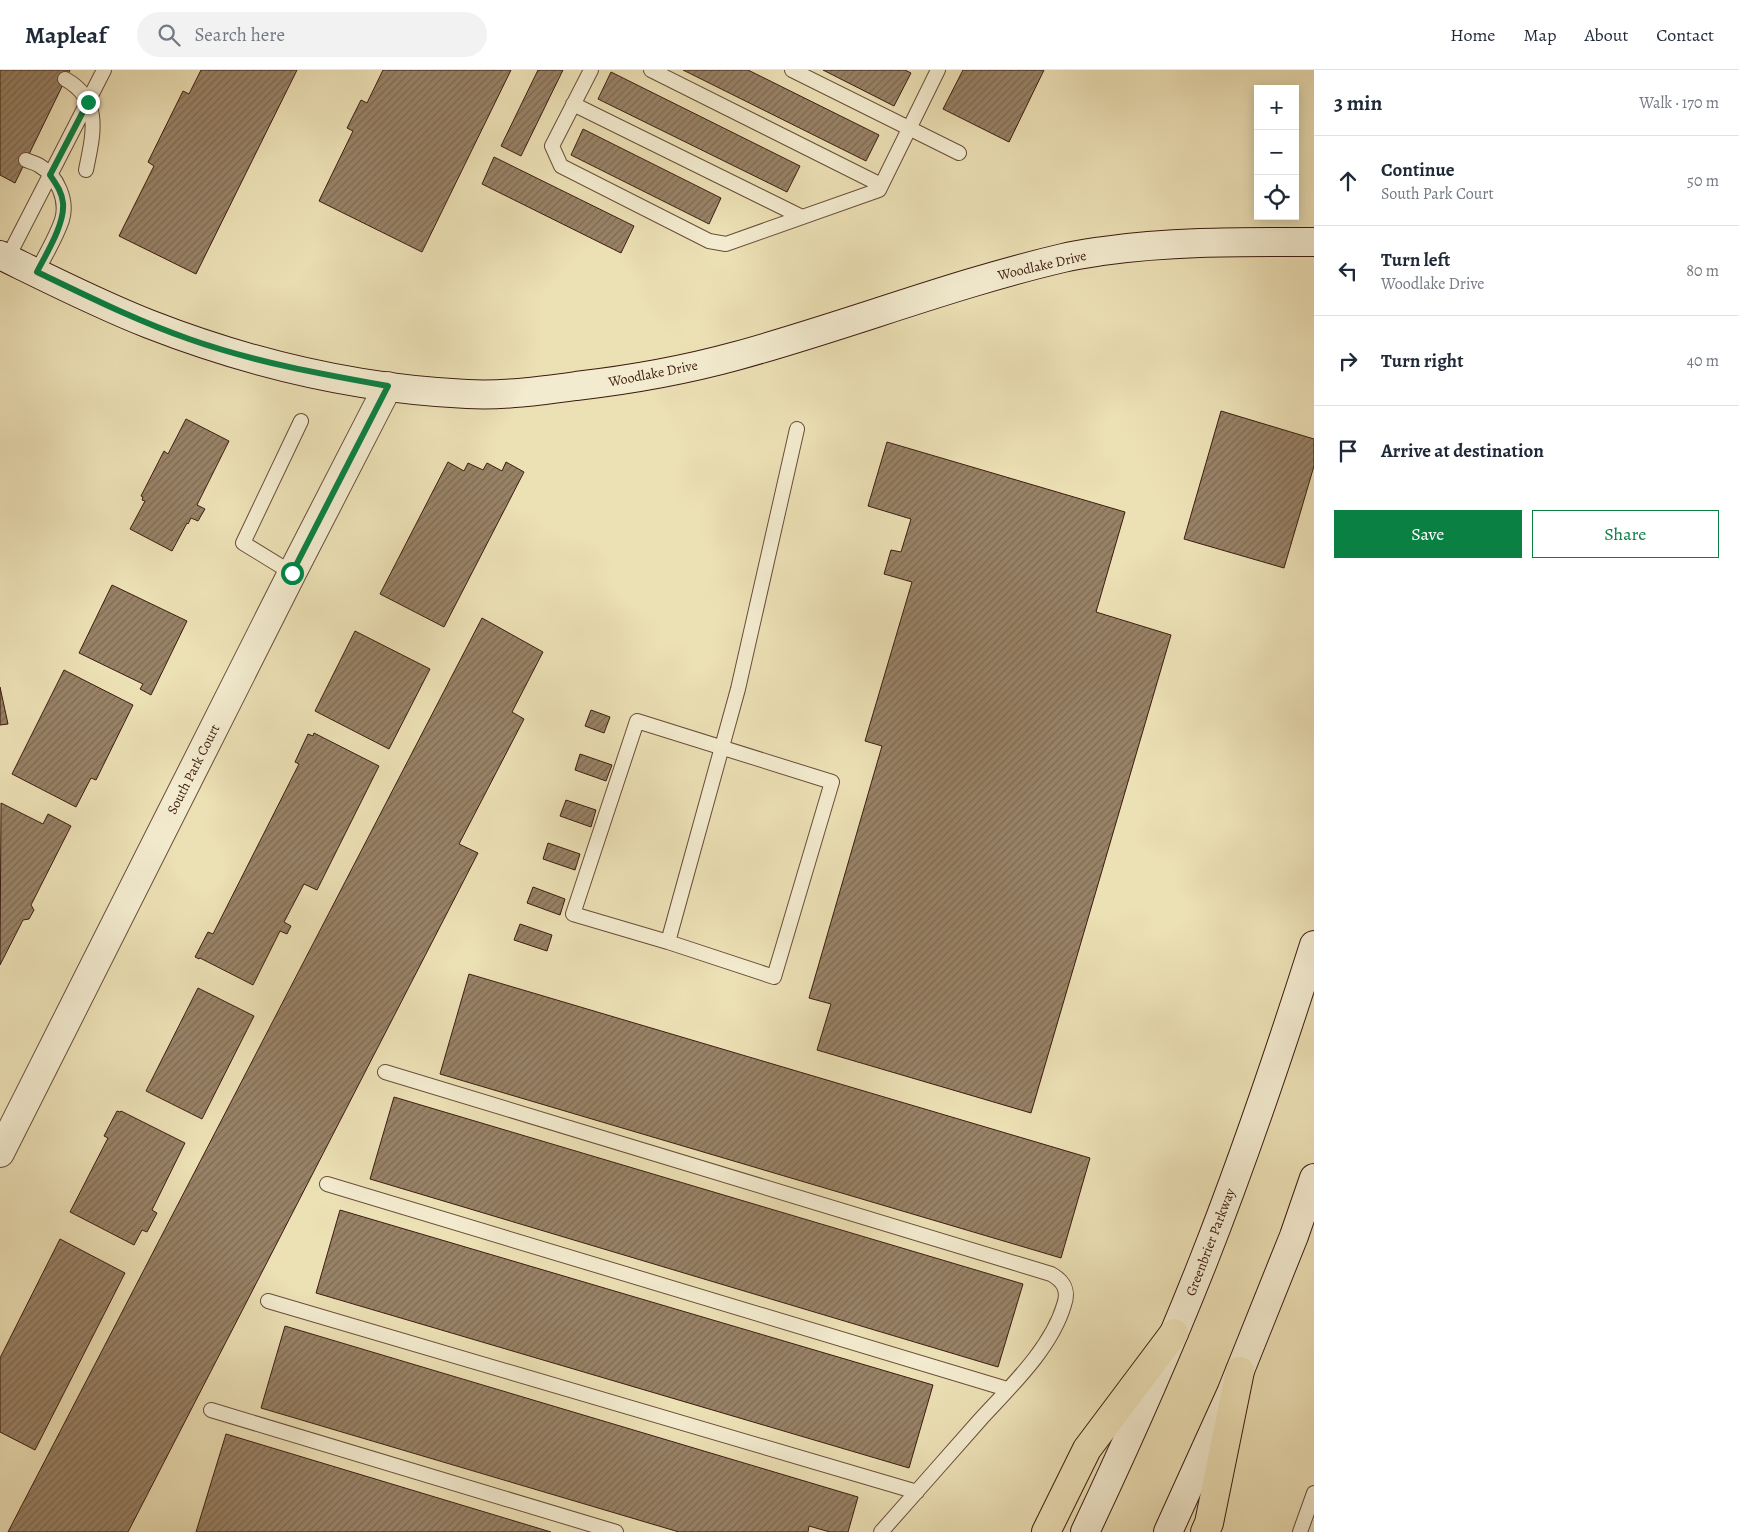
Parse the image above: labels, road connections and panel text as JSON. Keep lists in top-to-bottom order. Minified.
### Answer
{"streets":{"street":["Woodlake Drive","South Park Court","Greenbrier Parkway"]},"crossings":[["Woodlake Drive","South Park Court"]],"page":{"header":"Mapleaf","search":"Search here","nav":["Home","Map","About","Contact"],"heading":["3 min","Walk · 170 m"],"map_buttons":["+","−"],"list":[["Continue","South Park Court","50 m"],["Turn left","Woodlake Drive","80 m"],["Turn right","40 m"],"Arrive at destination"],"buttons":["Save","Share"]}}
